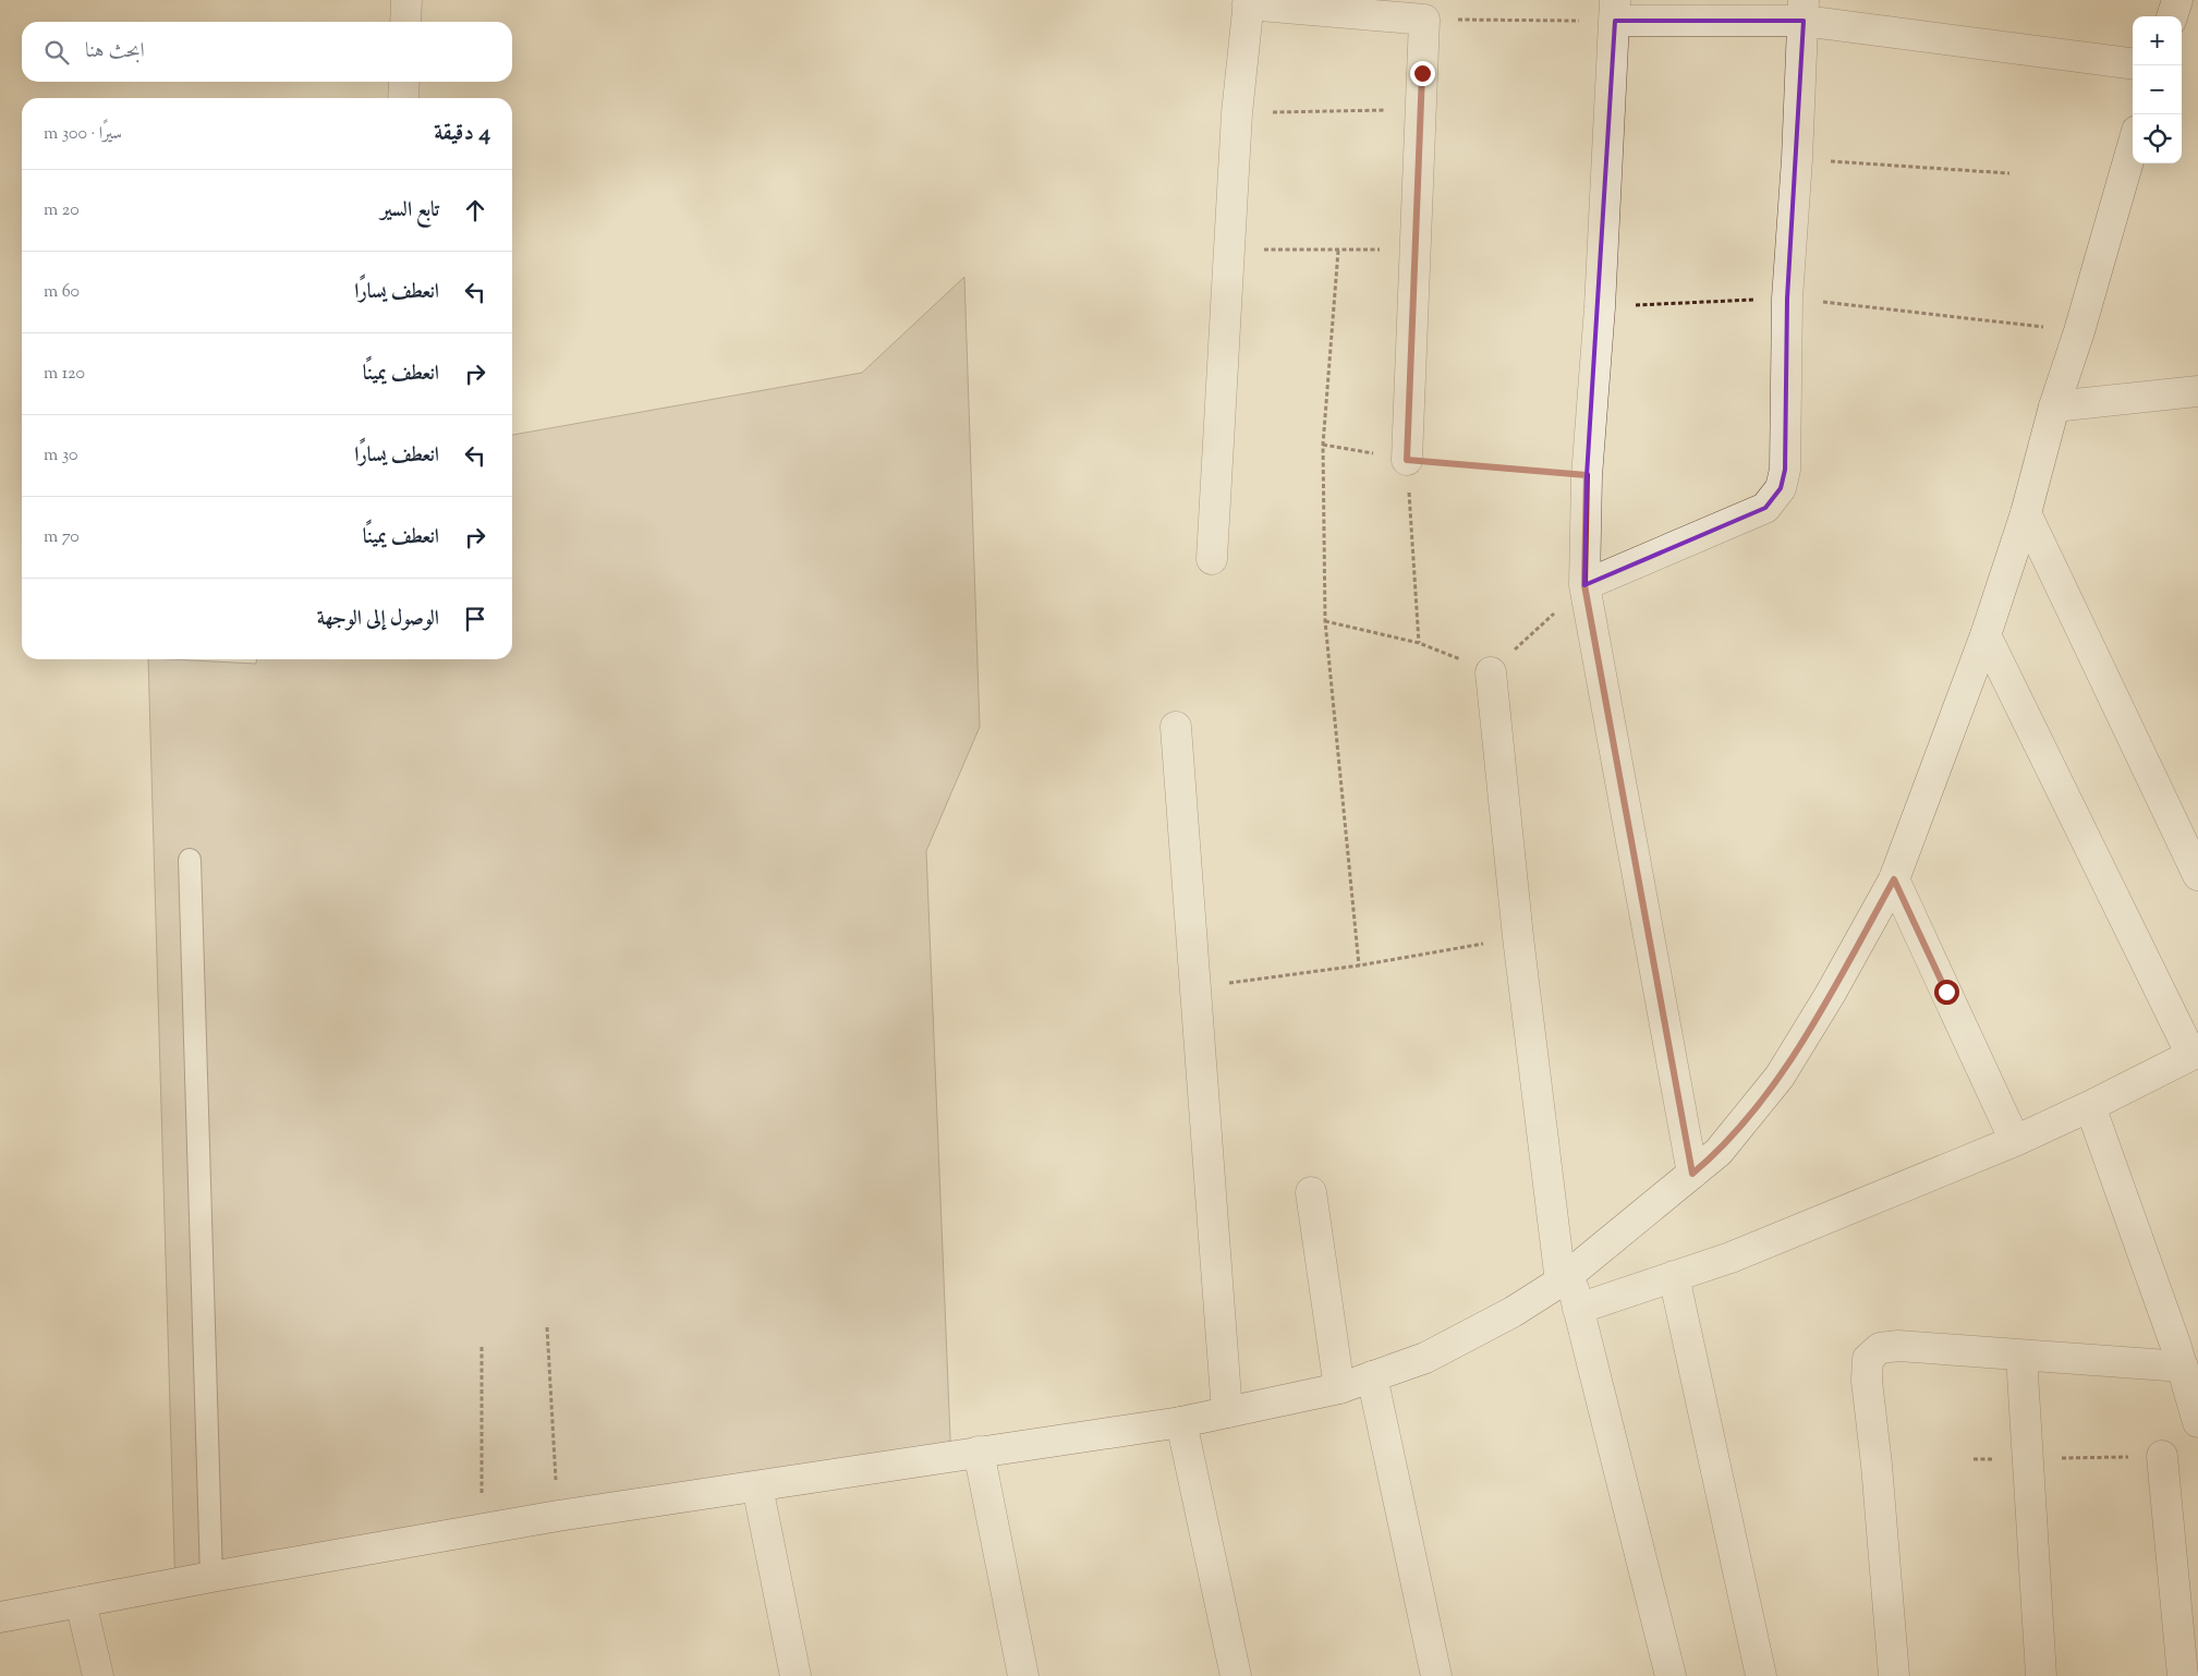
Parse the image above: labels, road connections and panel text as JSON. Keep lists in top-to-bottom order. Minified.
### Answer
{"page":{"map_buttons":["+","−"],"search":"ابحث هنا","heading":["4 دقيقة","سيرًا · 300 m"],"list":[["تابع السير","20 m"],["انعطف يسارًا","60 m"],["انعطف يمينًا","120 m"],["انعطف يسارًا","30 m"],["انعطف يمينًا","70 m"],"الوصول إلى الوجهة"]}}
